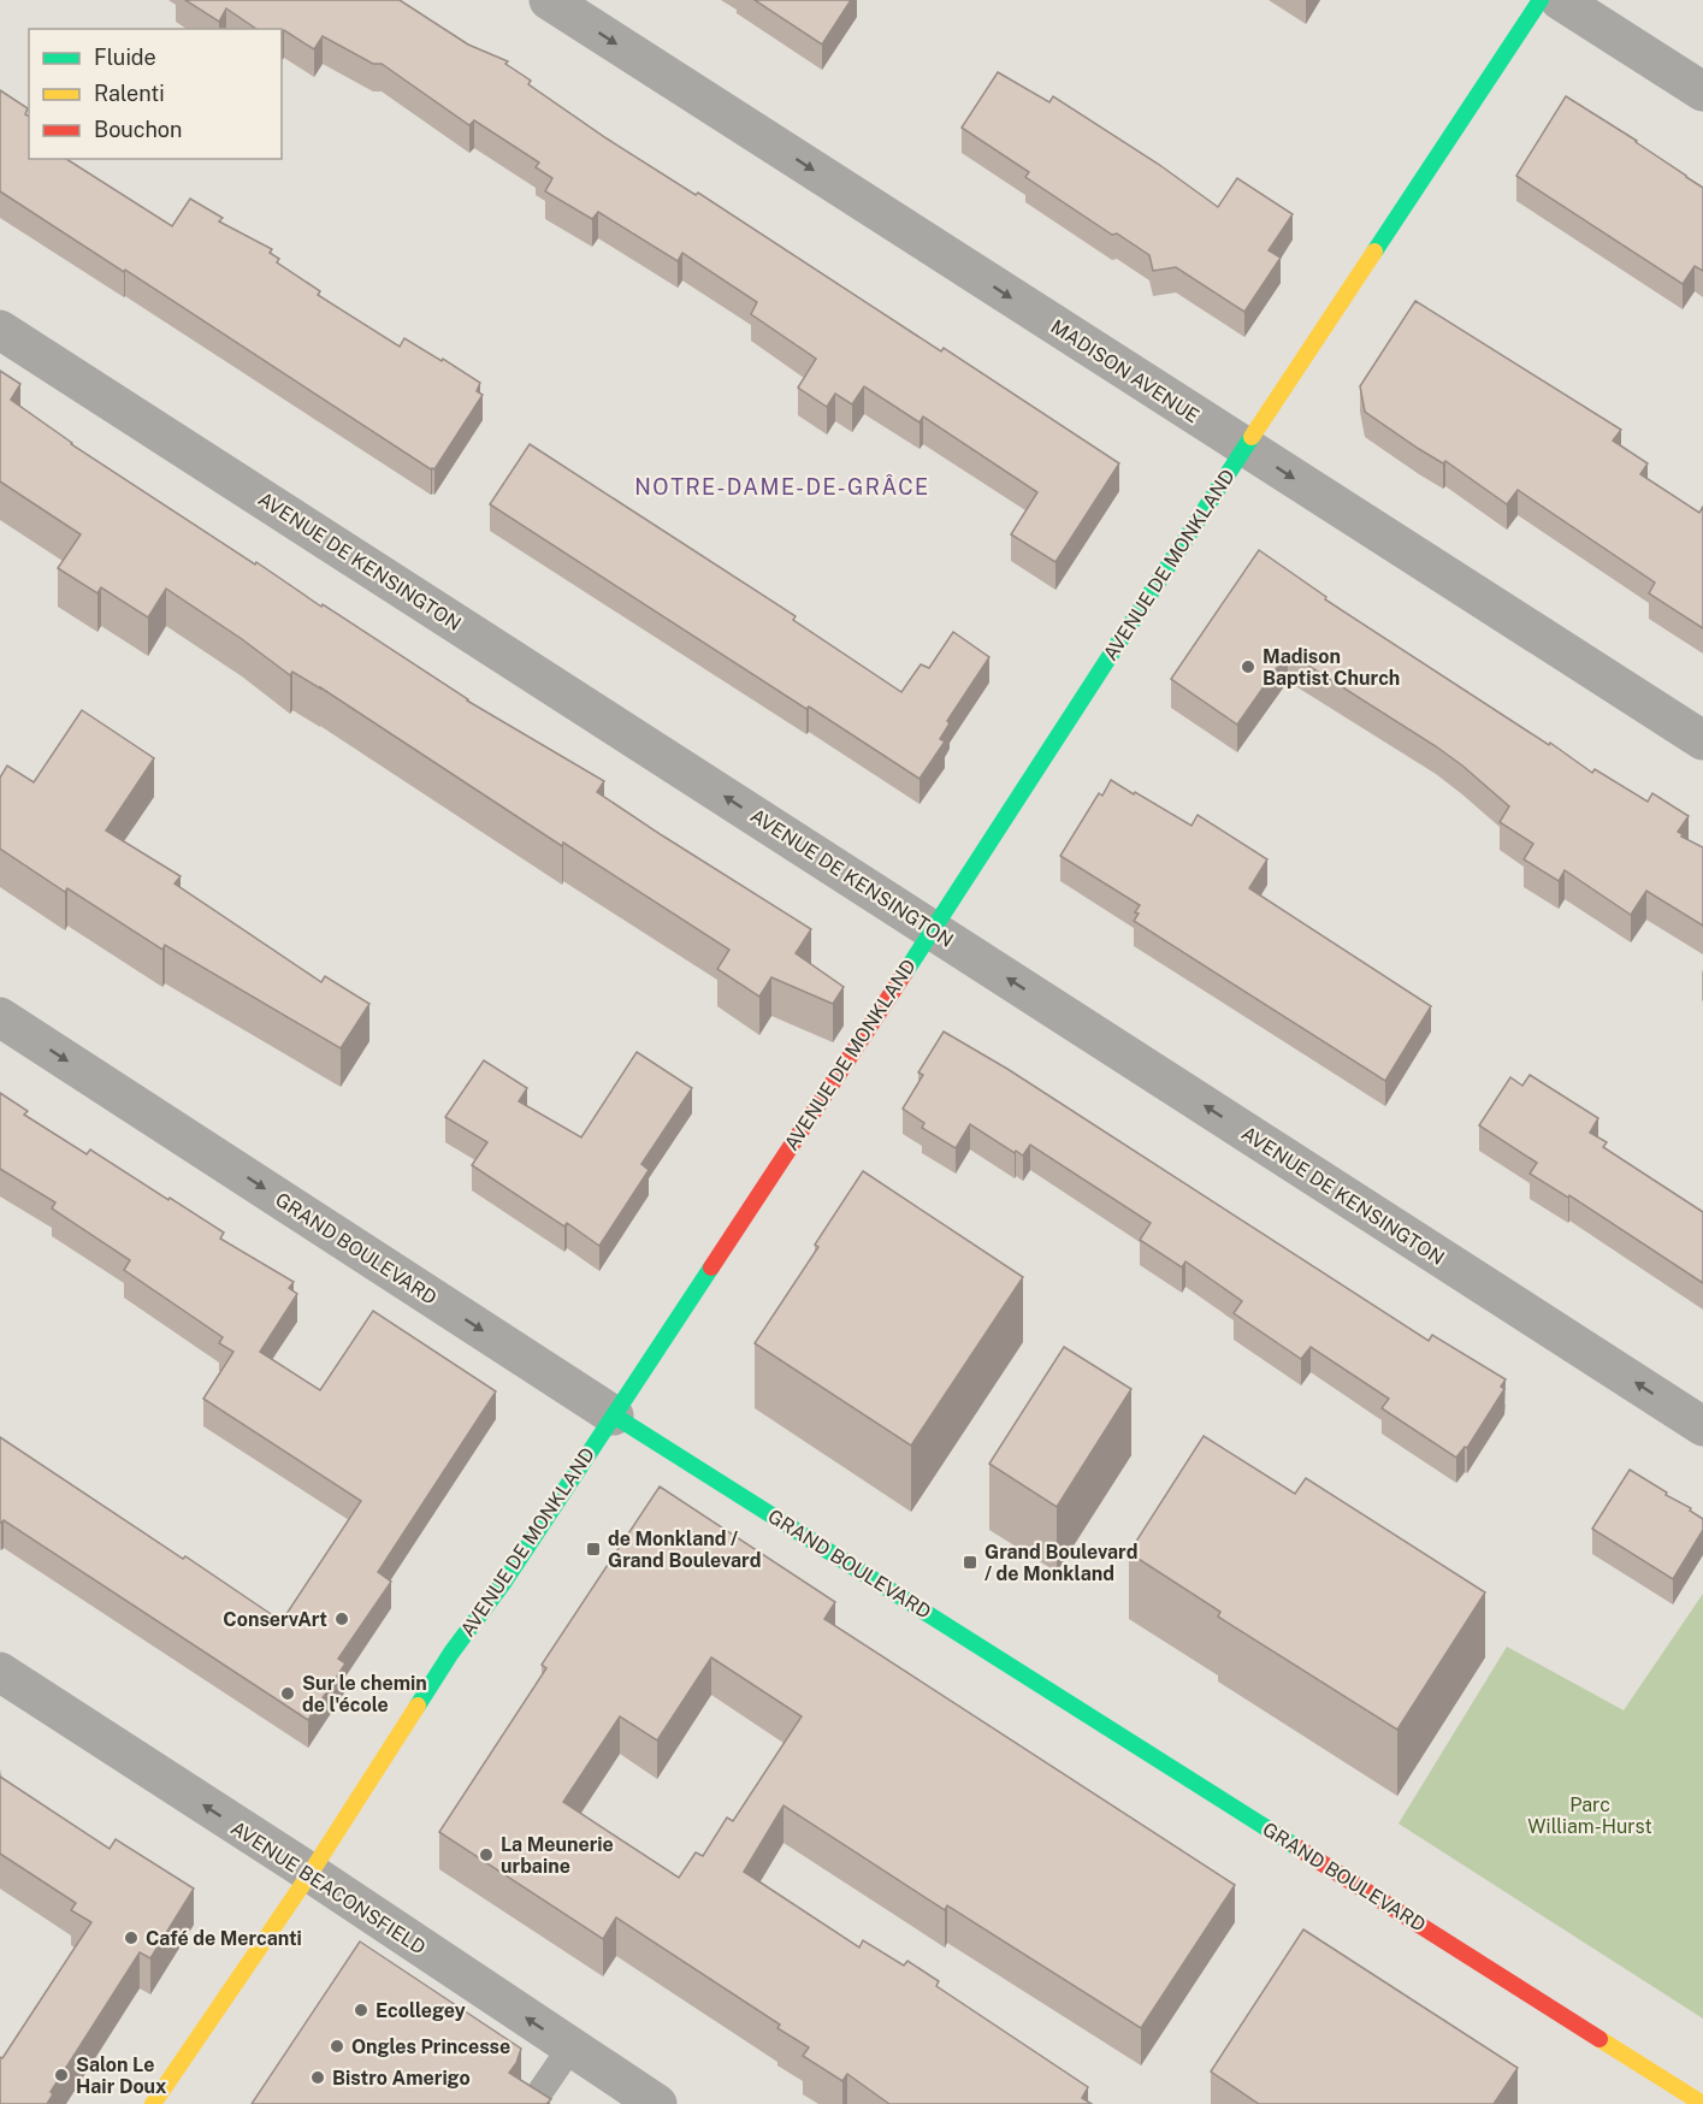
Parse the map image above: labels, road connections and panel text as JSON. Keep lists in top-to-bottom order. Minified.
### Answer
{"streets":{"street":["MADISON AVENUE","AVENUE DE KENSINGTON","AVENUE DE MONKLAND","GRAND BOULEVARD","AVENUE BEACONSFIELD"]},"crossings":[["MADISON AVENUE","AVENUE DE MONKLAND"],["AVENUE DE KENSINGTON","AVENUE DE MONKLAND"],["AVENUE DE MONKLAND","GRAND BOULEVARD"],["AVENUE DE MONKLAND","AVENUE BEACONSFIELD"]],"one_way":["MADISON AVENUE","AVENUE DE KENSINGTON","GRAND BOULEVARD","AVENUE BEACONSFIELD"],"districts":["NOTRE-DAME-DE-GRÂCE"],"parks":["Parc William-Hurst"],"places":{"other":["Madison Baptist Church","ConservArt","Sur le chemin de l'école","La Meunerie urbaine","Café de Mercanti","Ecollegey","Ongles Princesse","Salon Le Hair Doux","Bistro Amerigo"],"transit":["de Monkland / Grand Boulevard","Grand Boulevard / de Monkland"]},"legend":["Fluide","Ralenti","Bouchon"]}
